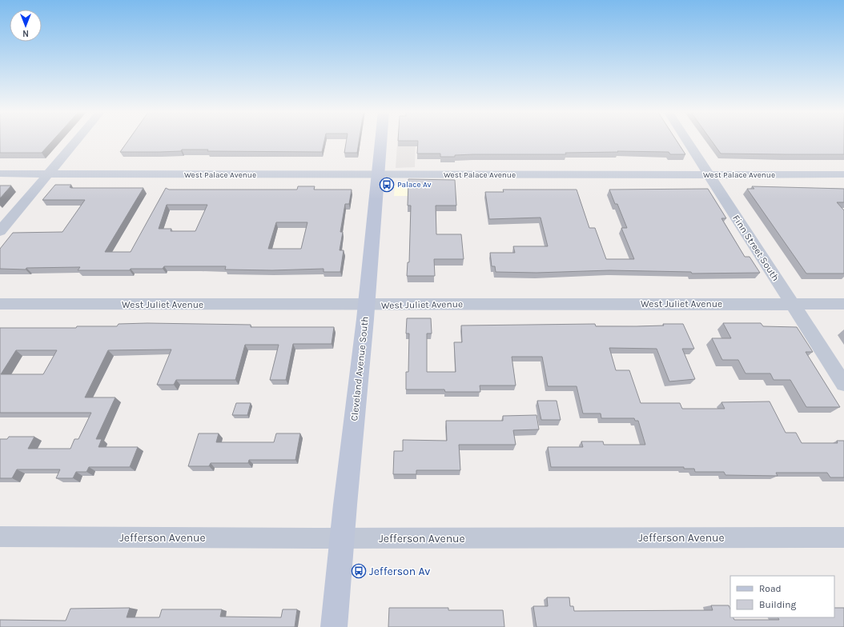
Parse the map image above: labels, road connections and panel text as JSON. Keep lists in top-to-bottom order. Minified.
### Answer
{"streets":{"street":["West Palace Avenue","Finn Street South","West Juliet Avenue","Cleveland Avenue South","Jefferson Avenue"]},"crossings":[["West Palace Avenue","Finn Street South"],["West Palace Avenue","Cleveland Avenue South"],["Finn Street South","West Juliet Avenue"],["West Juliet Avenue","Cleveland Avenue South"],["Cleveland Avenue South","Jefferson Avenue"]],"places":{"bus stop":["Palace Av","Jefferson Av"]},"legend":["Road","Building"],"north":"bottom"}
